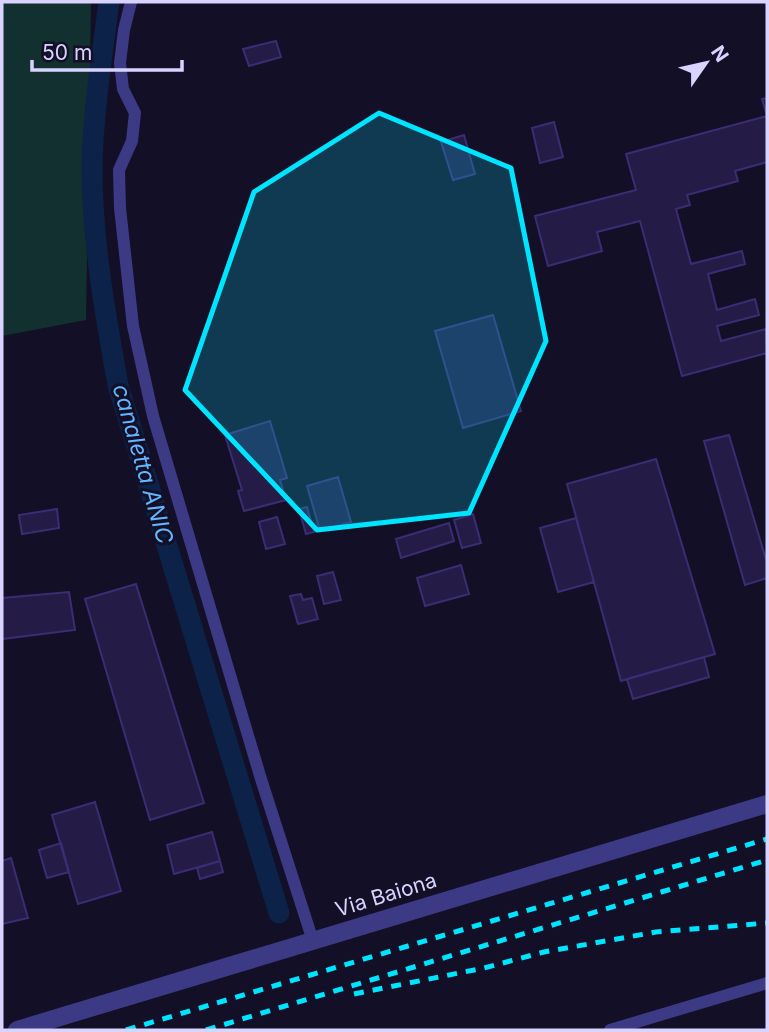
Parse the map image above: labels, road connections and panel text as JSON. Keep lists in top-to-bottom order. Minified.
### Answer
{"streets":{"street":["Via Baiona"]},"water":["canaletta ANIC"],"scale_bar":"50 m","north":"top right"}
